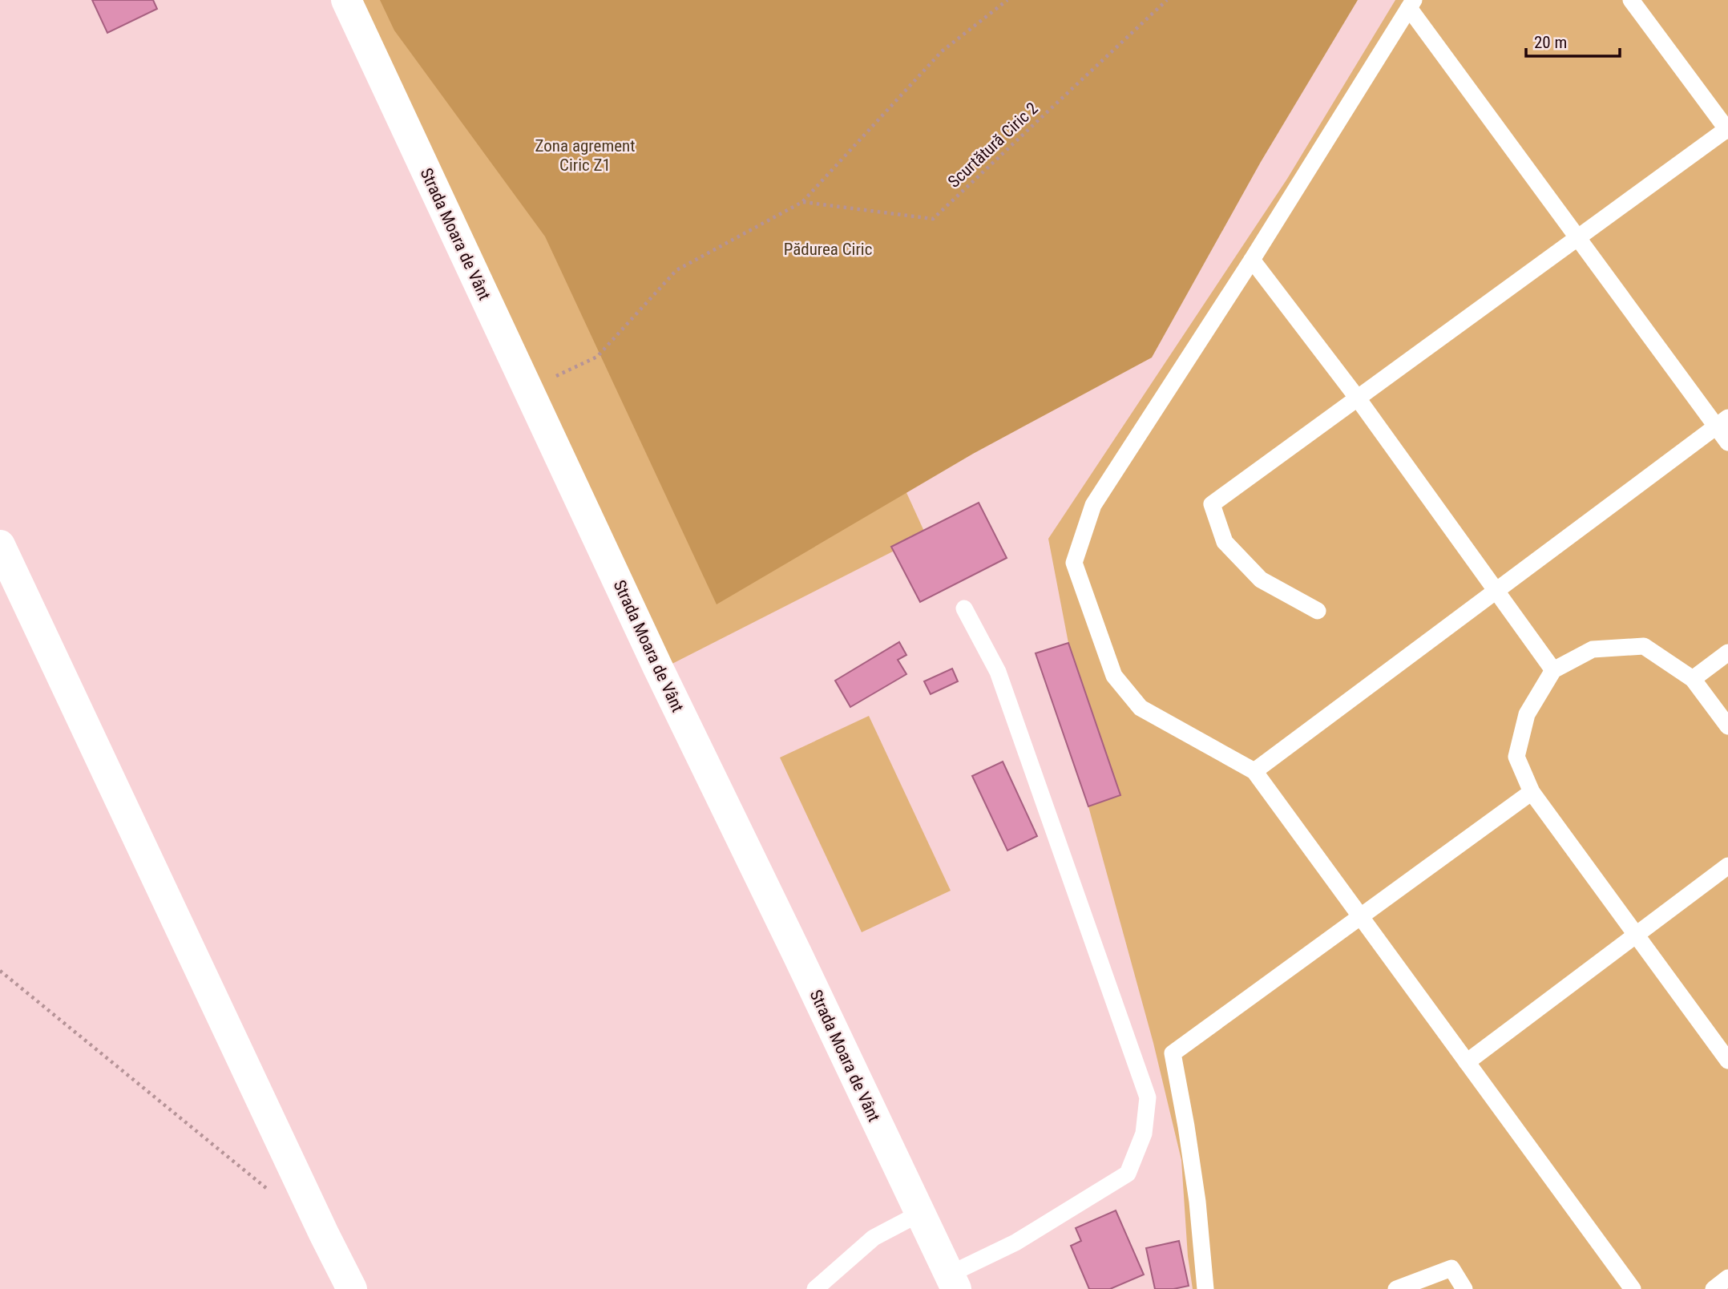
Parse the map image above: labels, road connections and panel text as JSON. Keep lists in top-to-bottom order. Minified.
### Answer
{"streets":{"main road":["Strada Moara de Vânt"],"path":["Scurtătură Ciric 2"]},"parks":["Zona agrement Ciric Z1","Pădurea Ciric"],"scale_bar":"20 m"}
